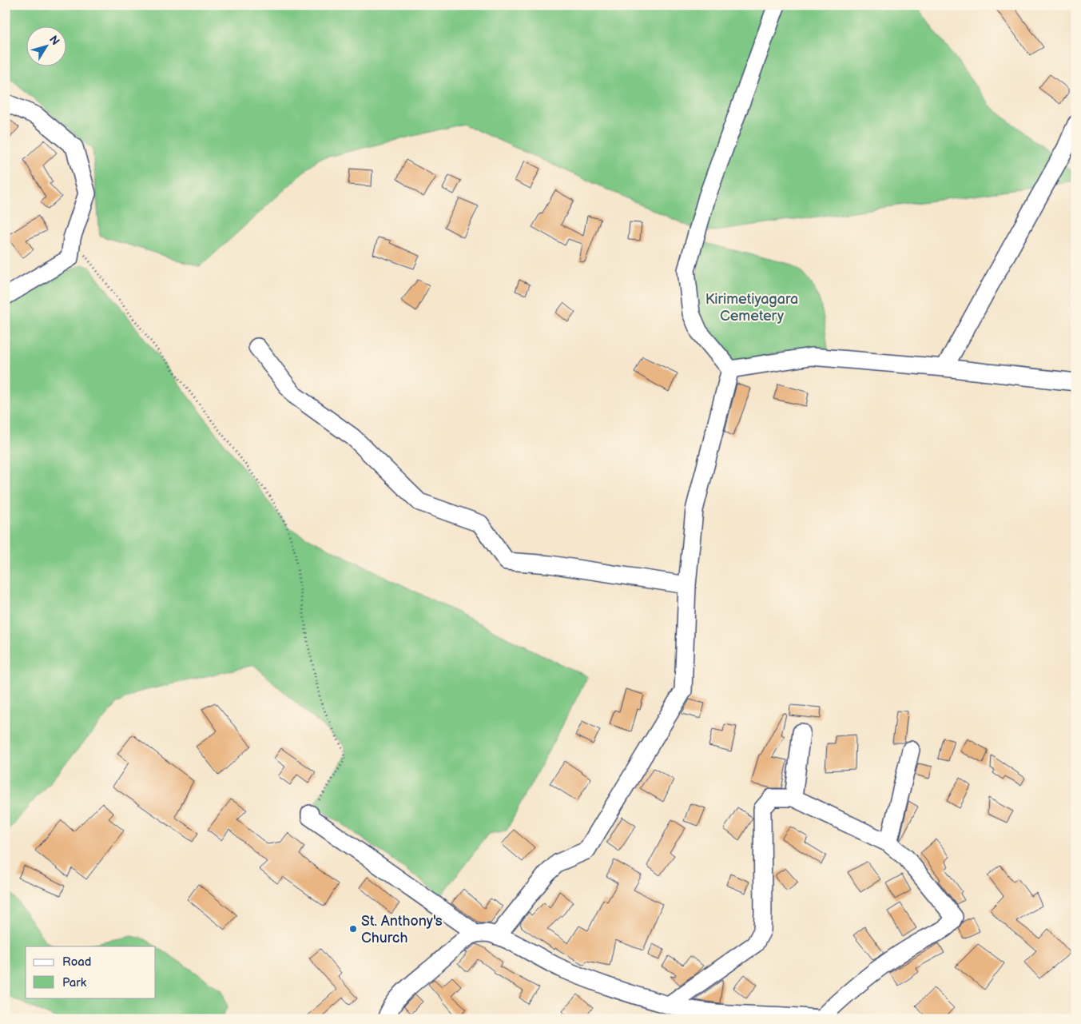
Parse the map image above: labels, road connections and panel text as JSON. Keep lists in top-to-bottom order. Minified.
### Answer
{"parks":["Kirimetiyagara Cemetery"],"places":["St. Anthony's Church"],"legend":["Road","Park"],"north":"top right"}
